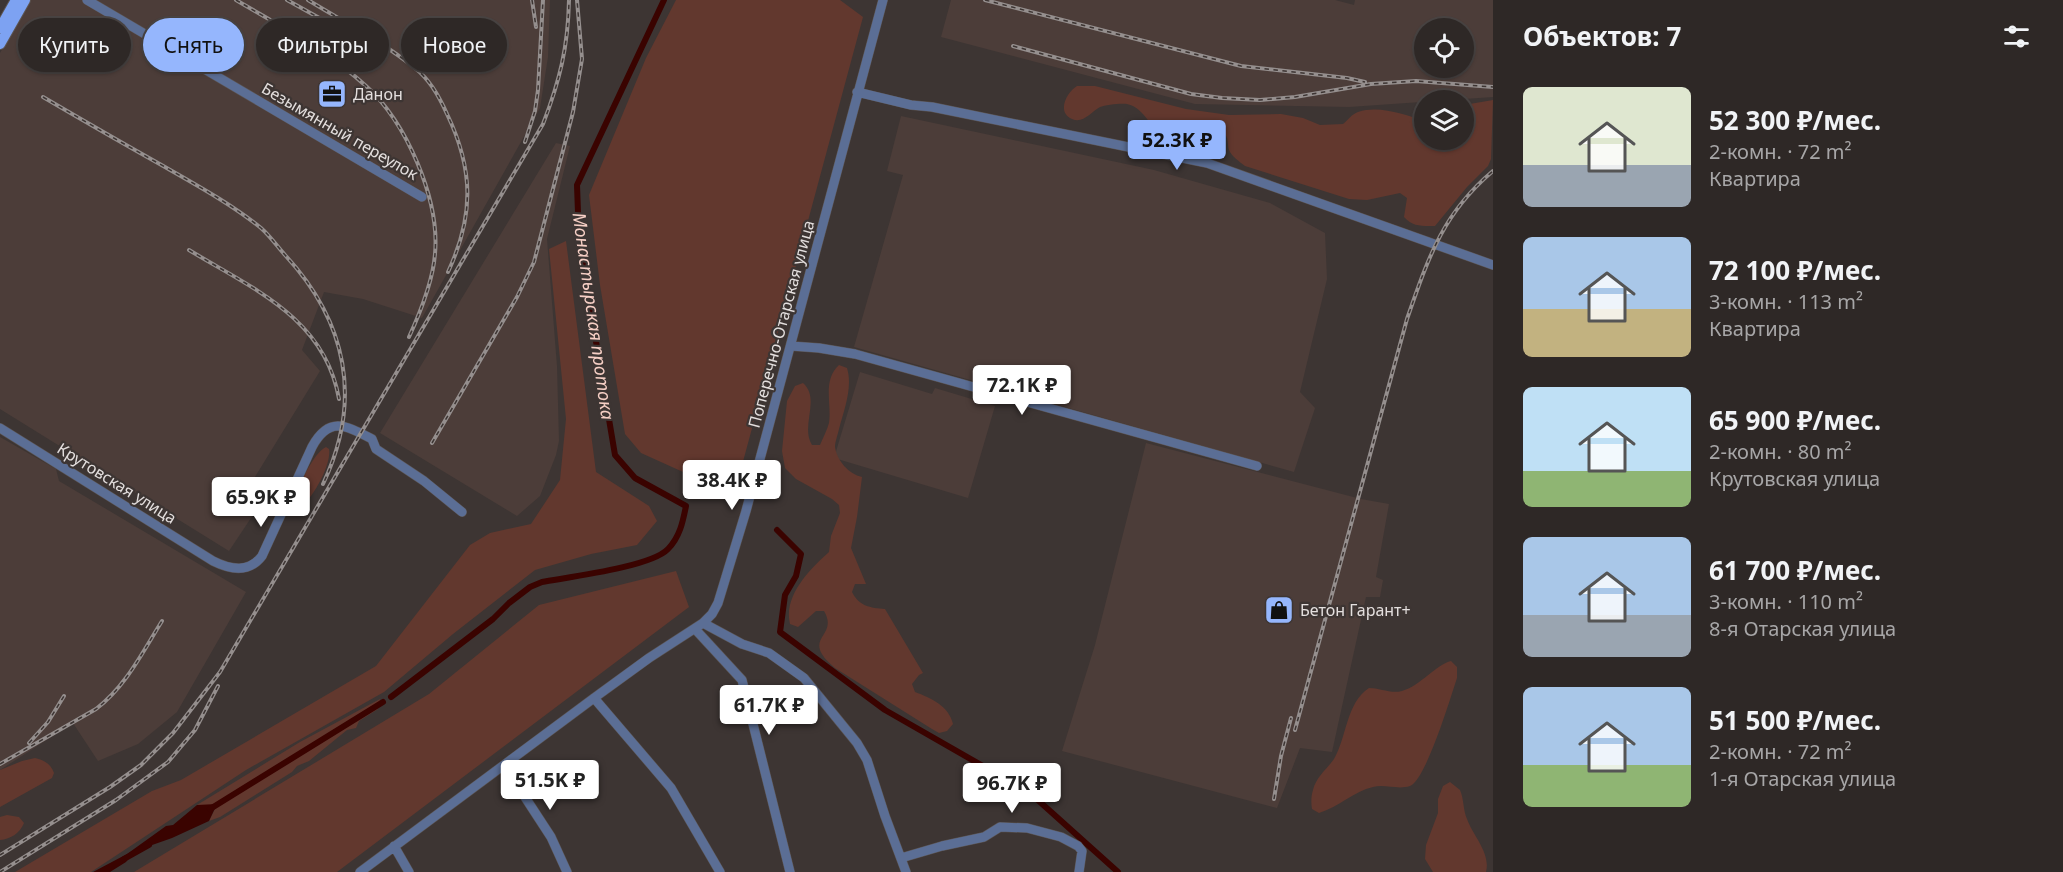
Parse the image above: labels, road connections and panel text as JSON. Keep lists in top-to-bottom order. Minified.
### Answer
{"streets":{"street":["Безымянный переулок","Поперечно-Отарская улица","Крутовская улица"]},"water":["Монастырская протока"],"places":{"office":["Данон"],"shop":["Бетон Гарант+"]},"page":{"heading":"Объектов: 7","chip":["Купить","Снять","Фильтры","Новое"],"list":[{"name":"52 300 ₽/мес.","note":"2-комн. · 72 m² · Квартира"},{"name":"72 100 ₽/мес.","note":"3-комн. · 113 m² · Квартира"},{"name":"65 900 ₽/мес.","note":"2-комн. · 80 m² · Крутовская улица"},{"name":"61 700 ₽/мес.","note":"3-комн. · 110 m² · 8-я Отарская улица"},{"name":"51 500 ₽/мес.","note":"2-комн. · 72 m² · 1-я Отарская улица"}],"price":["52.3K ₽","72.1K ₽","38.4K ₽","65.9K ₽","61.7K ₽","51.5K ₽","96.7K ₽"]}}
